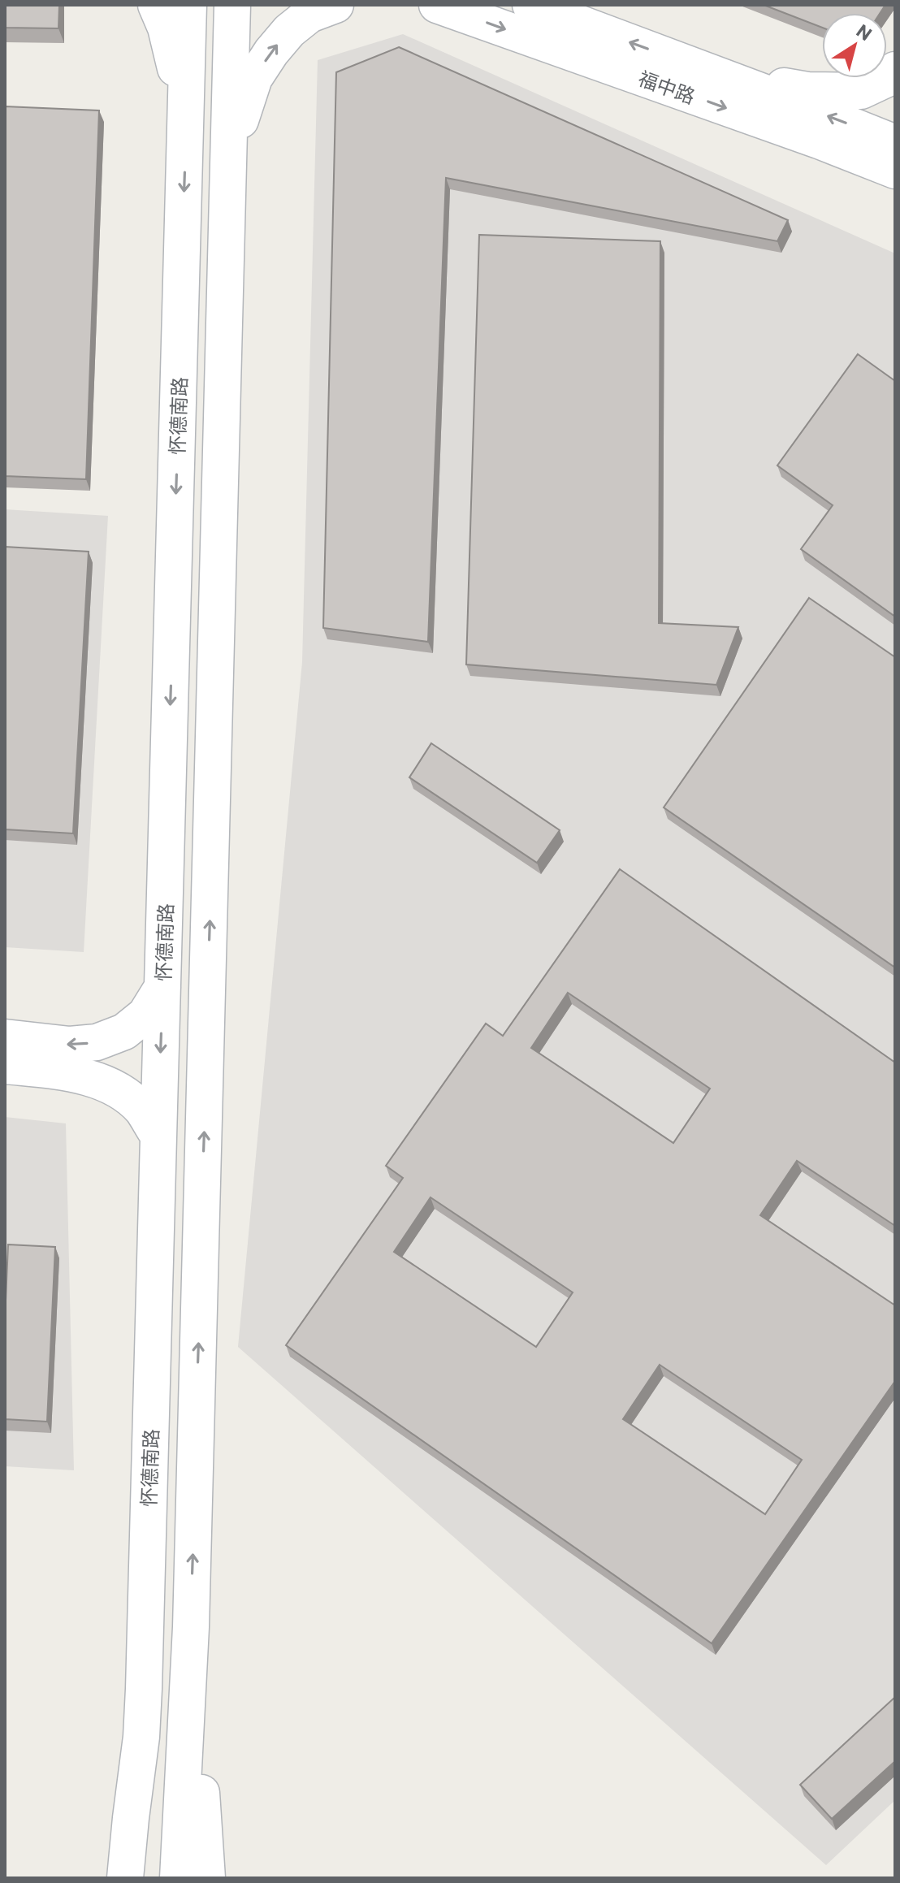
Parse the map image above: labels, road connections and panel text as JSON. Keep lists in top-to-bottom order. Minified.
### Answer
{"streets":{"main road":["福中路","怀德南路"]},"north":"top right"}
